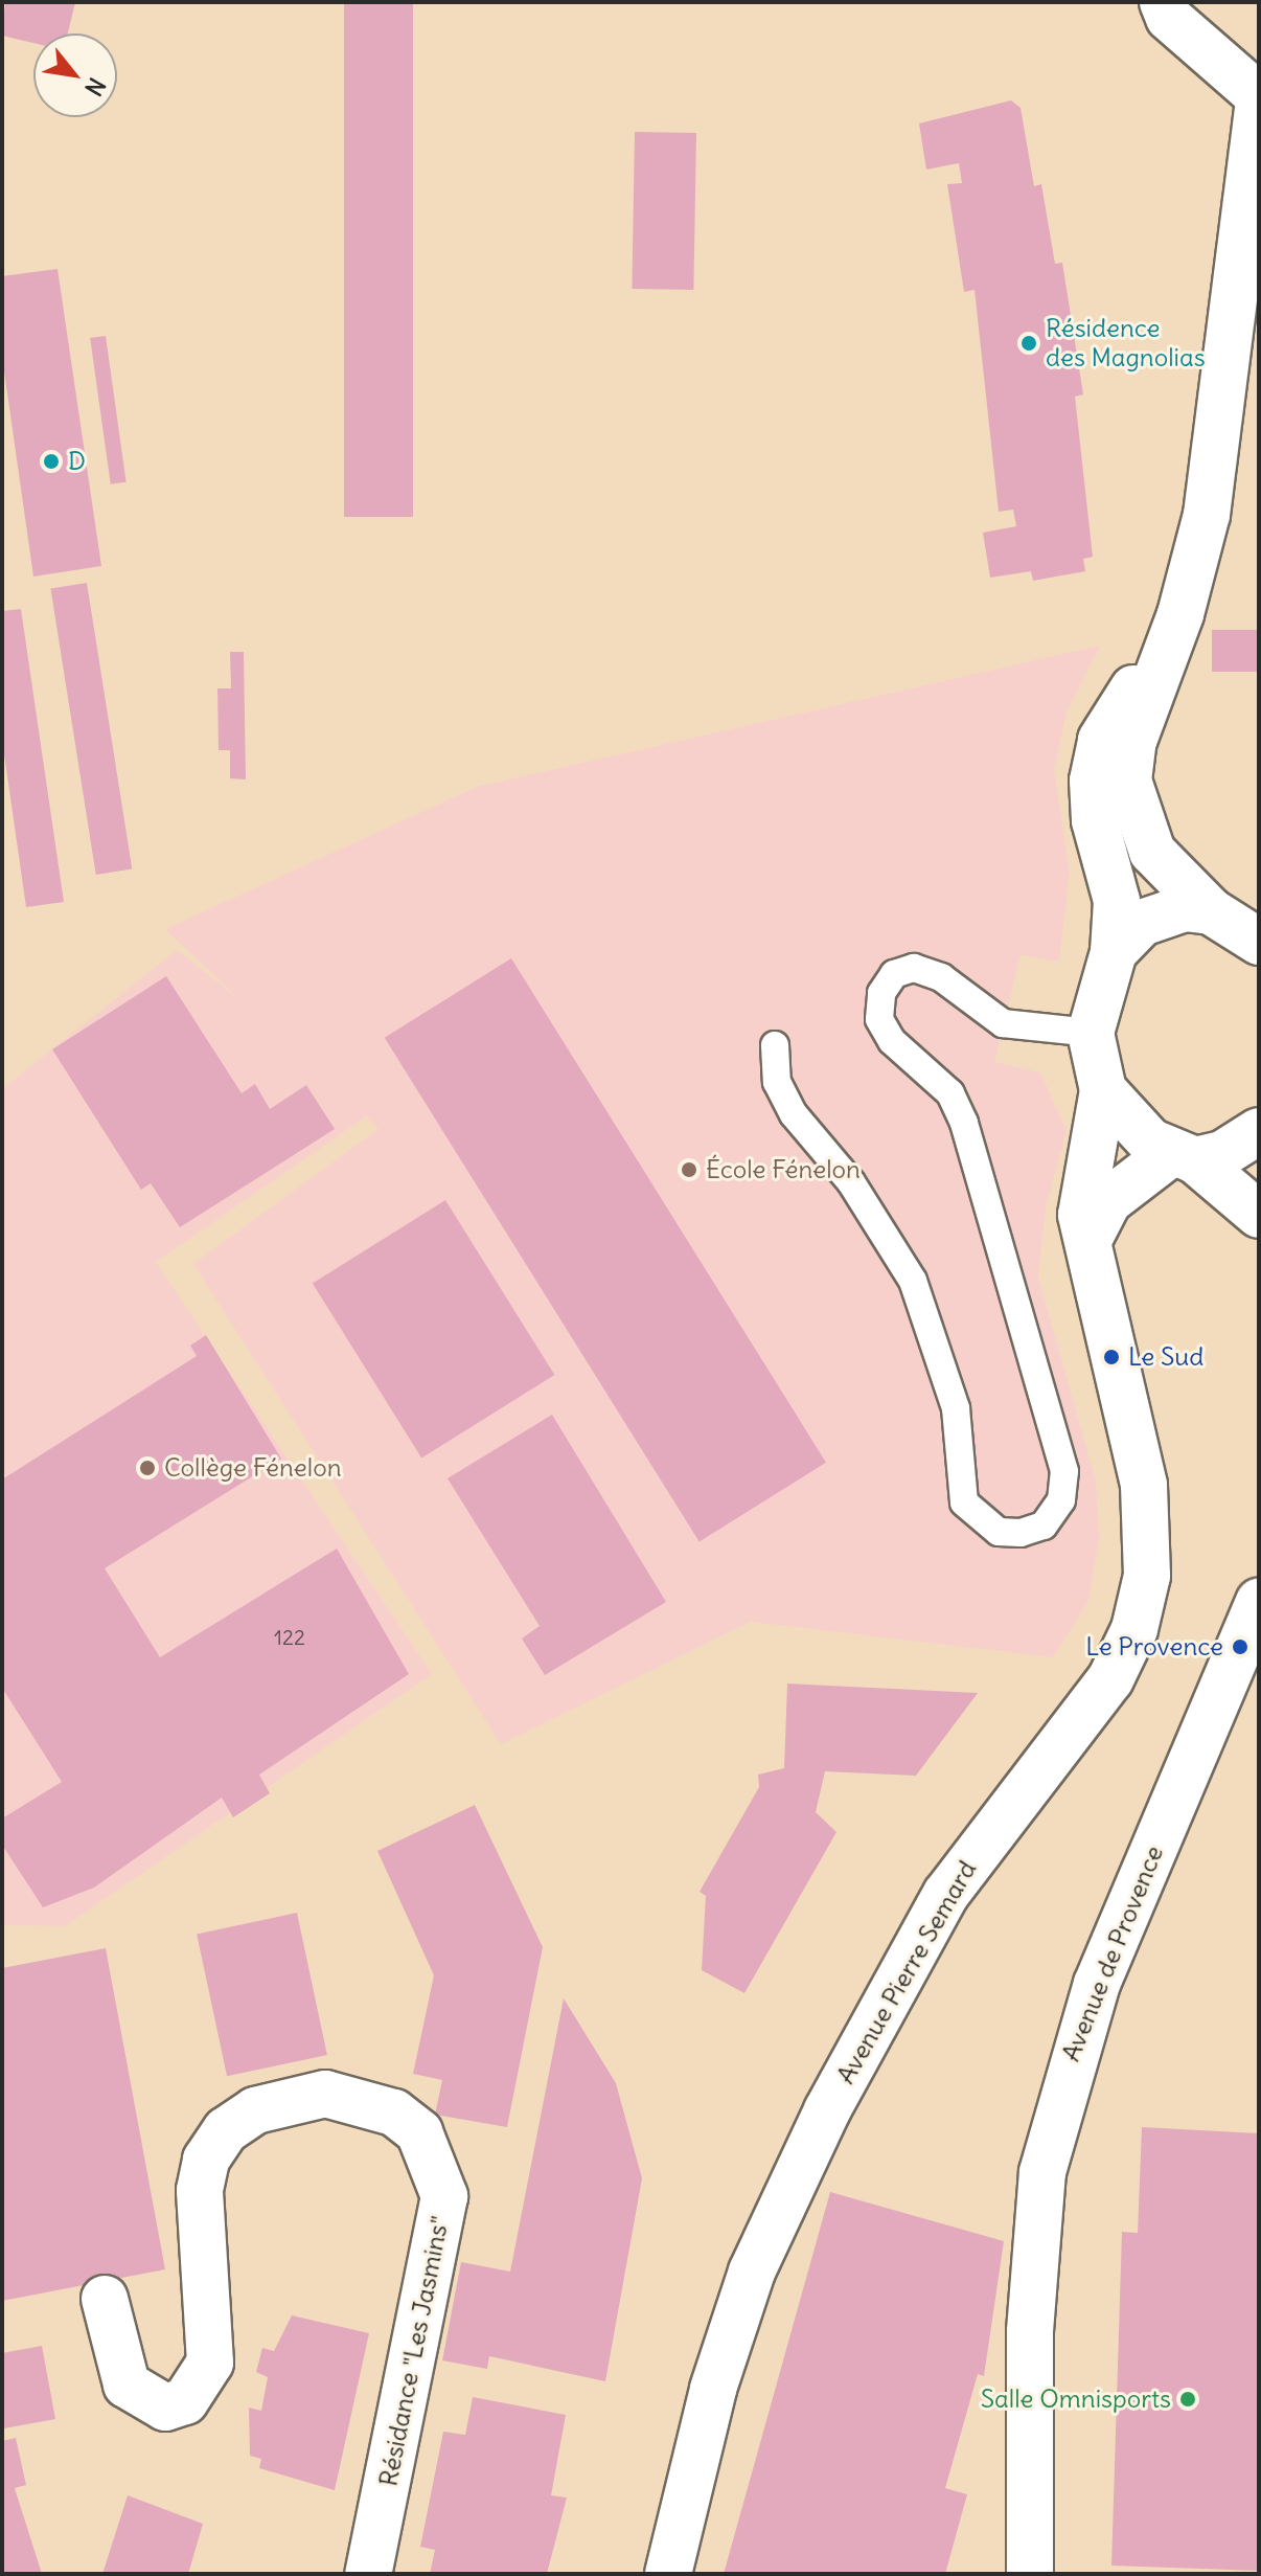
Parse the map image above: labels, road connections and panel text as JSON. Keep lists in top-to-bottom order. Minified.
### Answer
{"streets":{"main road":["Avenue de Provence","Avenue Pierre Semard","Résidance \"Les Jasmins\""]},"places":["Résidence des Magnolias","D","École Fénelon","Le Sud","Collège Fénelon","Le Provence","Salle Omnisports"],"house_numbers":["122"],"north":"bottom right"}
